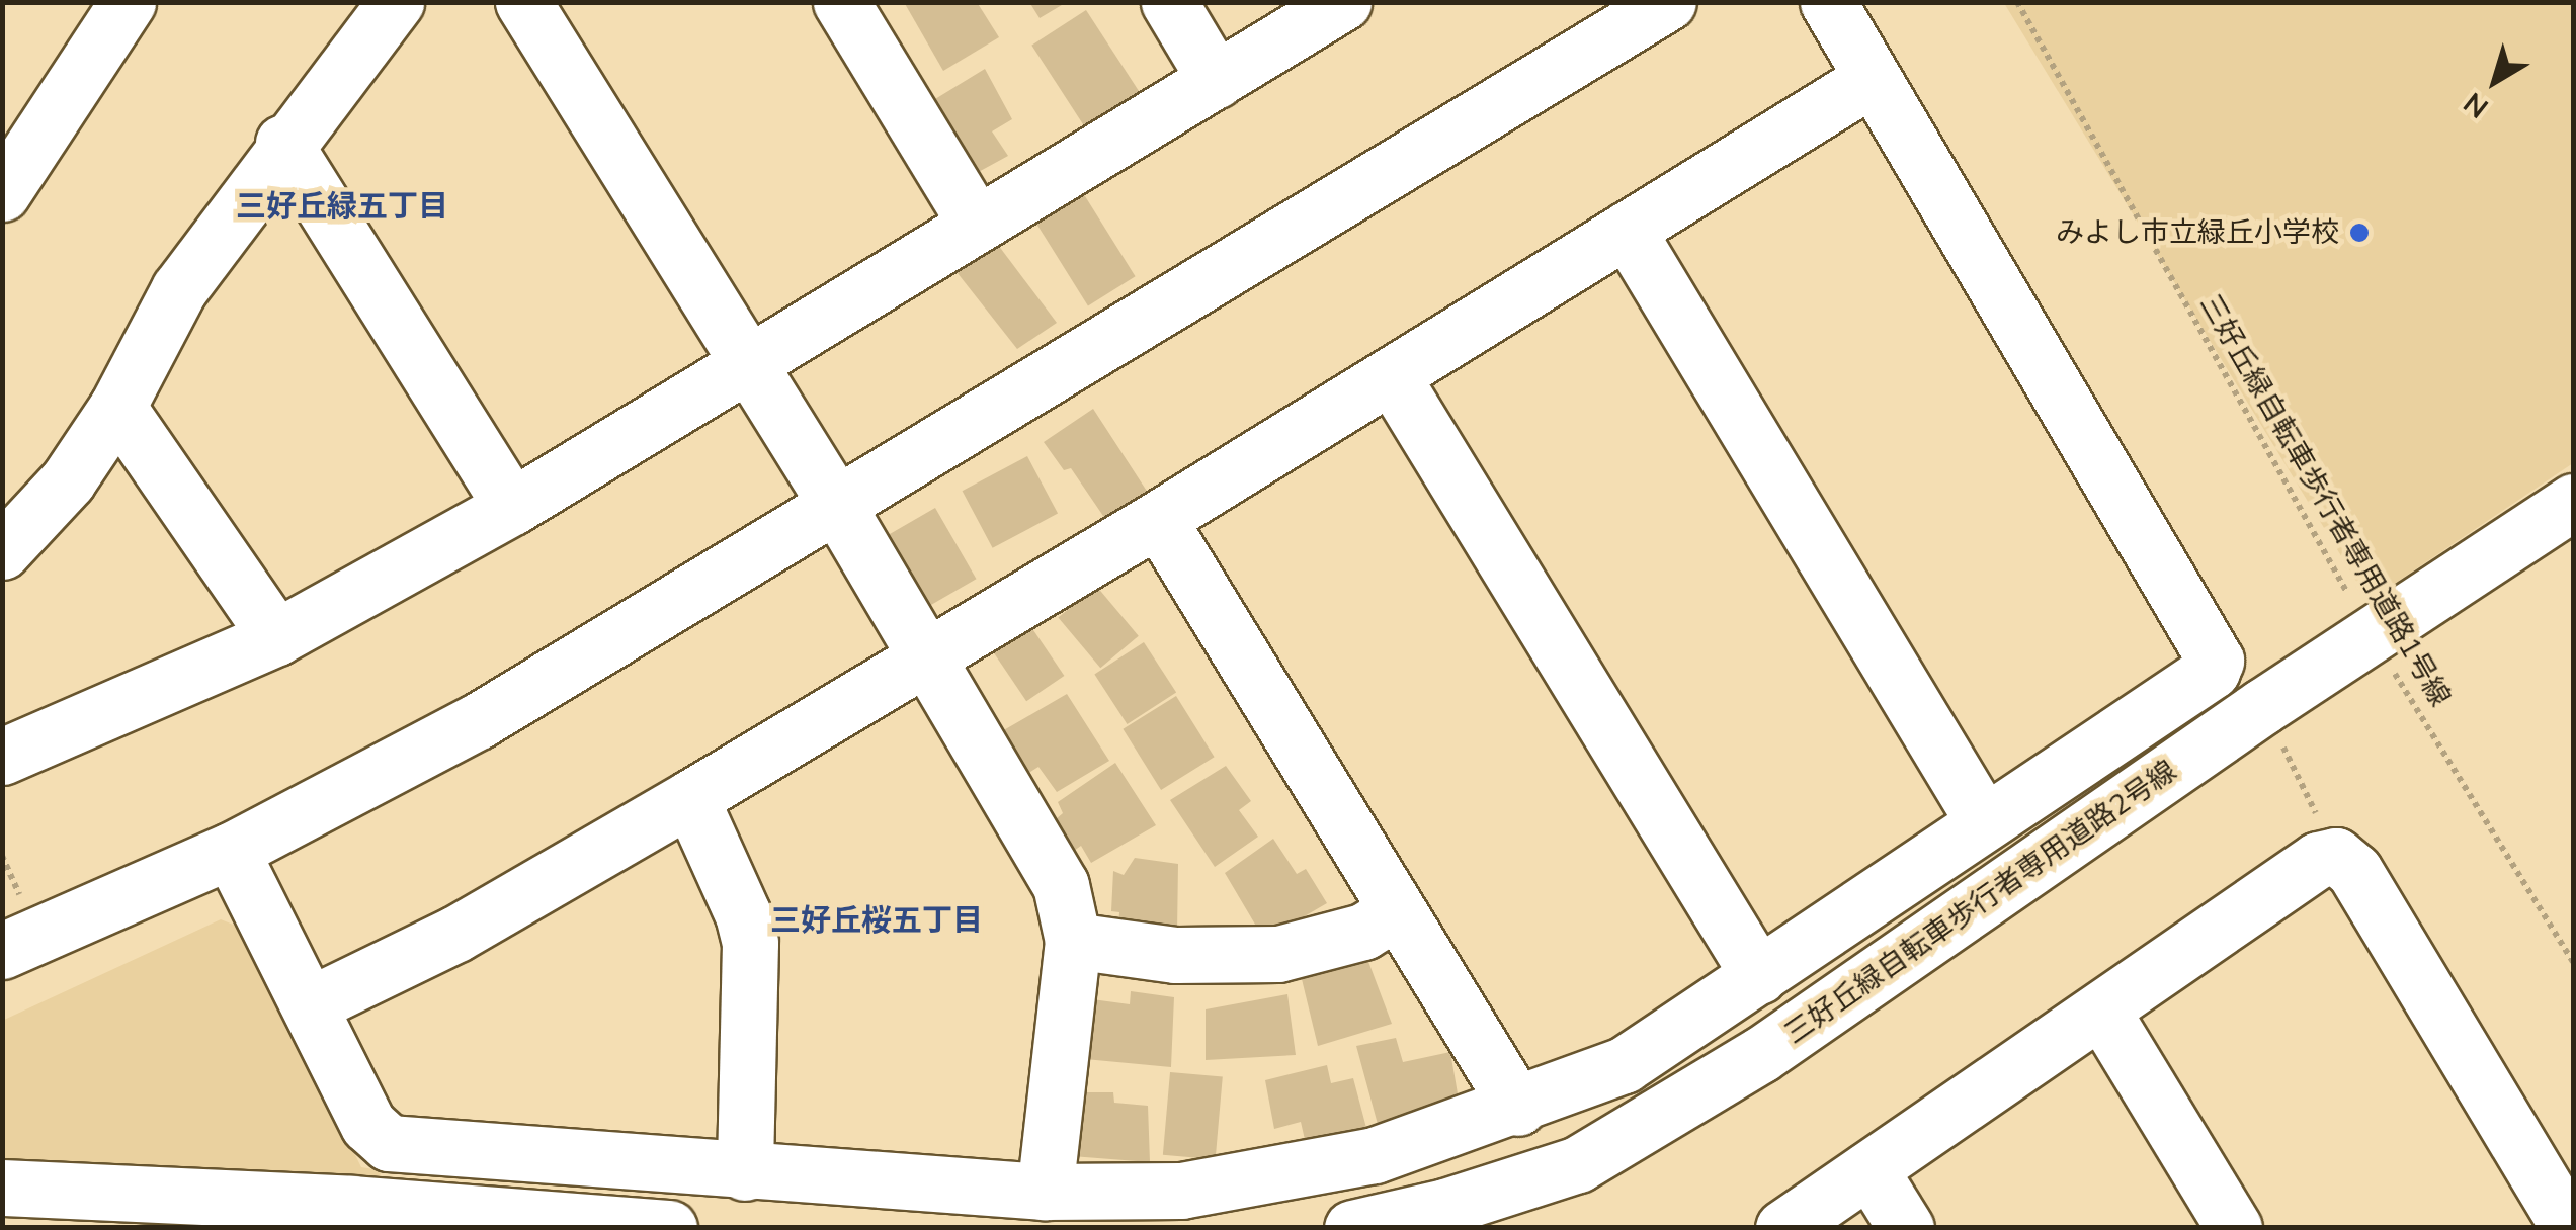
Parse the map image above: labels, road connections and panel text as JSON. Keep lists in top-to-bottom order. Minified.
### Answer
{"streets":{"street":["三好丘緑自転車歩行者専用道路2号線"],"path":["三好丘緑自転車歩行者専用道路1号線"]},"crossings":[["三好丘緑自転車歩行者専用道路1号線","三好丘緑自転車歩行者専用道路2号線"]],"districts":["三好丘緑五丁目","三好丘桜五丁目"],"places":["みよし市立緑丘小学校"],"north":"bottom left"}
